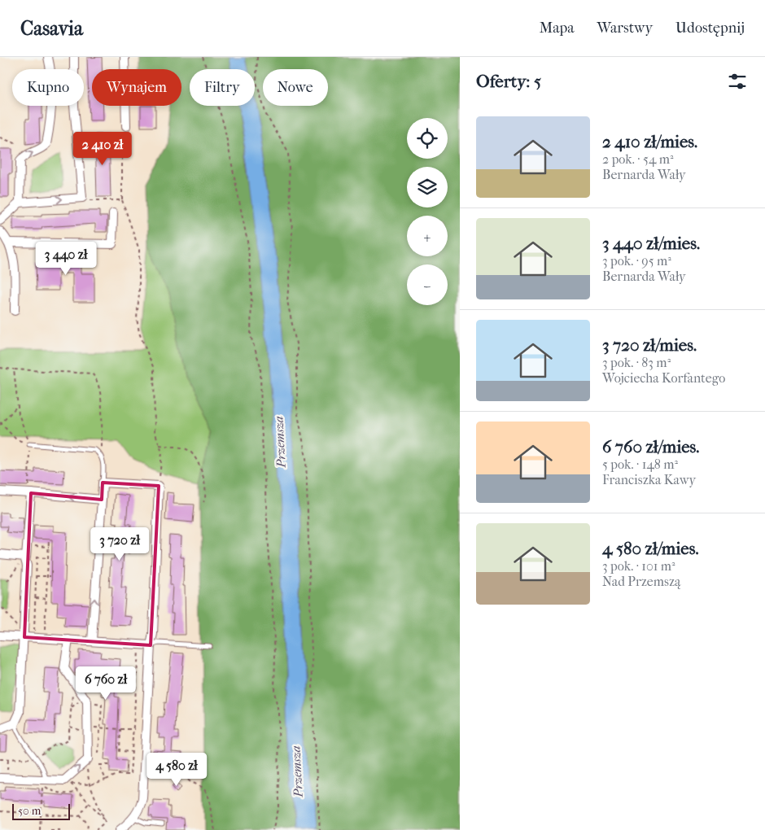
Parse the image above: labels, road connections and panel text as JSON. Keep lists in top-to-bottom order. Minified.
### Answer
{"water":["Przemsza"],"scale_bar":"50 m","page":{"header":"Casavia","nav":["Mapa","Warstwy","Udostępnij"],"heading":"Oferty: 5","chip":["Kupno","Wynajem","Filtry","Nowe"],"list":[{"name":"2 410 zł/mies.","note":"2 pok. · 54 m² · Bernarda Wały"},{"name":"3 440 zł/mies.","note":"3 pok. · 95 m² · Bernarda Wały"},{"name":"3 720 zł/mies.","note":"3 pok. · 83 m² · Wojciecha Korfantego"},{"name":"6 760 zł/mies.","note":"5 pok. · 148 m² · Franciszka Kawy"},{"name":"4 580 zł/mies.","note":"3 pok. · 101 m² · Nad Przemszą"}],"map_buttons":["+","−"],"price":["2 410 zł","3 440 zł","3 720 zł","6 760 zł","4 580 zł"],"scale":"50 m"}}
